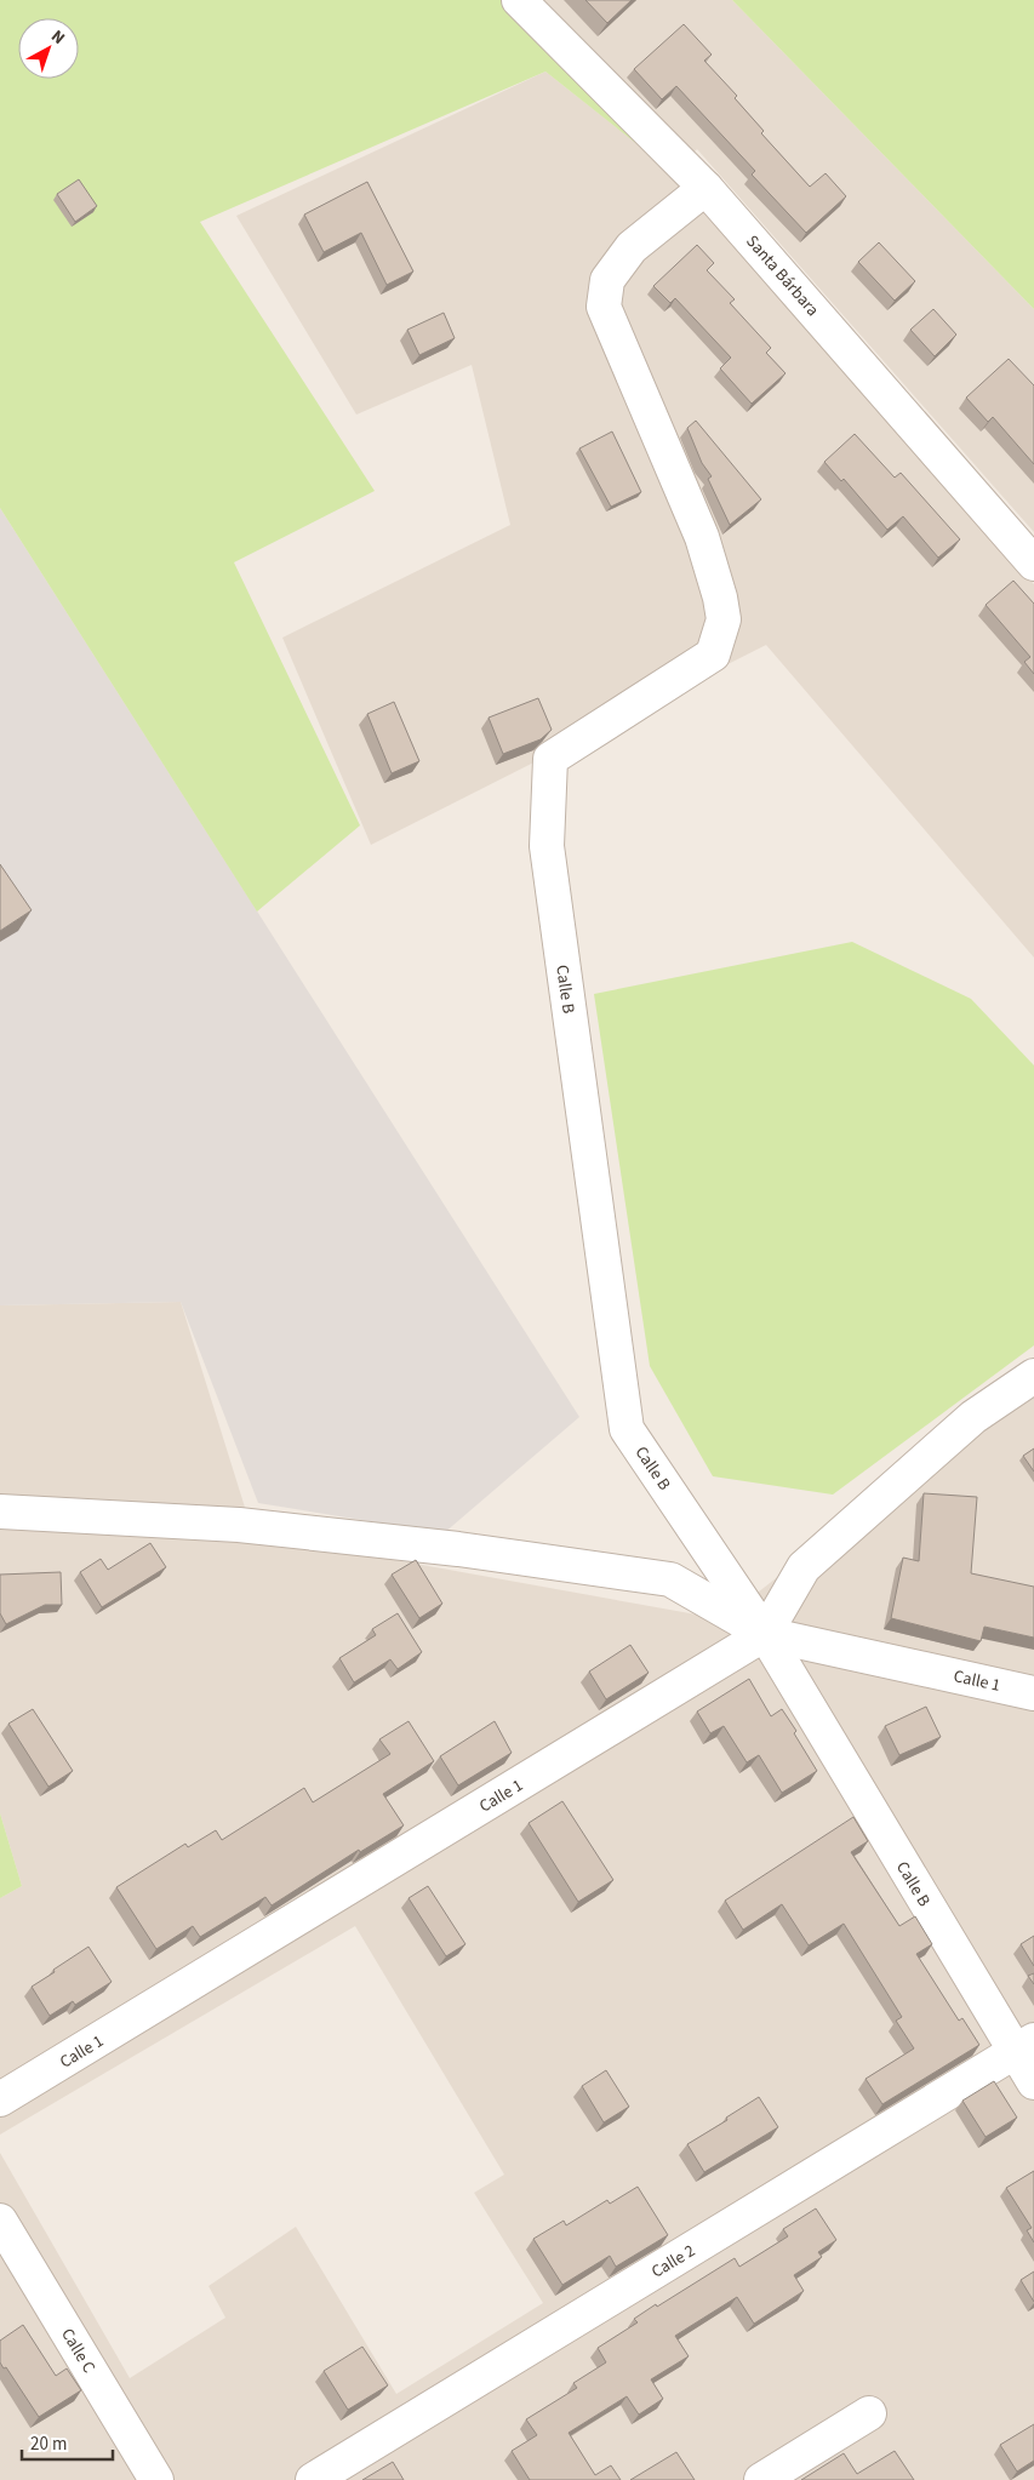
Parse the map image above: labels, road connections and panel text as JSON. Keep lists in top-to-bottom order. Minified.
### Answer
{"streets":{"street":["Santa Bárbara","Calle B","Calle 1","Calle 2","Calle C"]},"crossings":[["Santa Bárbara","Calle B"],["Calle B","Calle 1"],["Calle B","Calle 2"]],"scale_bar":"20 m","north":"top right"}
